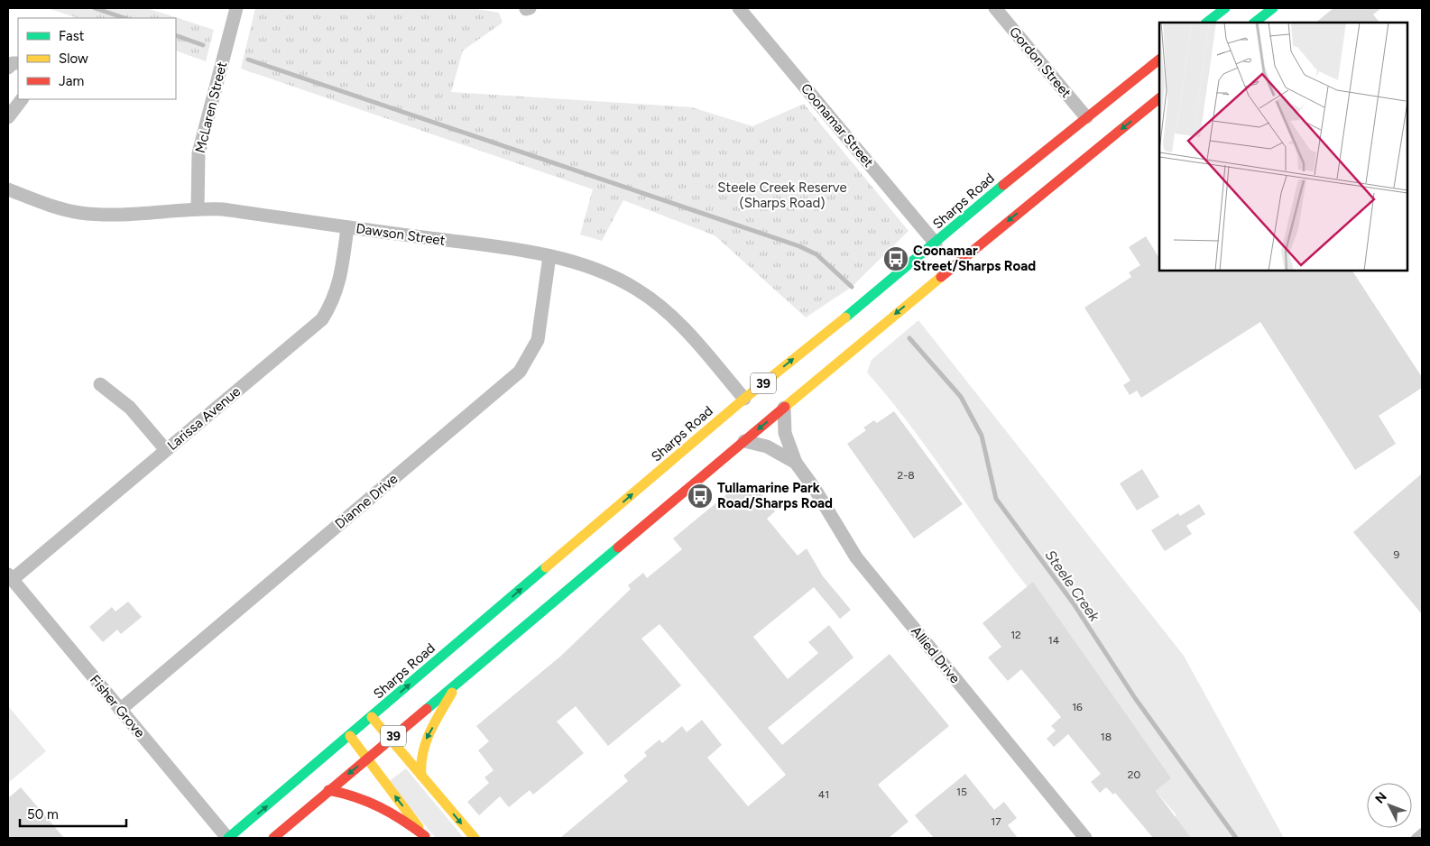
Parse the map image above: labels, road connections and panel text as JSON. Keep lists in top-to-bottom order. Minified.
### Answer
{"streets":{"main road":["Sharps Road","39"],"street":["Gordon Street","McLaren Street","Coonamar Street","Dawson Street","Larissa Avenue","Dianne Drive","Allied Drive","Fisher Grove"]},"crossings":[["Gordon Street","Sharps Road"],["McLaren Street","Dawson Street"],["Coonamar Street","Sharps Road"],["Sharps Road","Dawson Street"],["Sharps Road","Fisher Grove"],["Dawson Street","Larissa Avenue"],["Dawson Street","Dianne Drive"],["39","Allied Drive"],["Larissa Avenue","Fisher Grove"],["Dianne Drive","Fisher Grove"]],"water":["Steele Creek"],"parks":["Steele Creek Reserve (Sharps Road)"],"places":{"bus stop":["Coonamar Street/Sharps Road","Tullamarine Park Road/Sharps Road"]},"house_numbers":["2-8","9","12","14","16","18","20","15","41","17"],"legend":["Fast","Slow","Jam"],"scale_bar":"50 m","north":"top left"}
